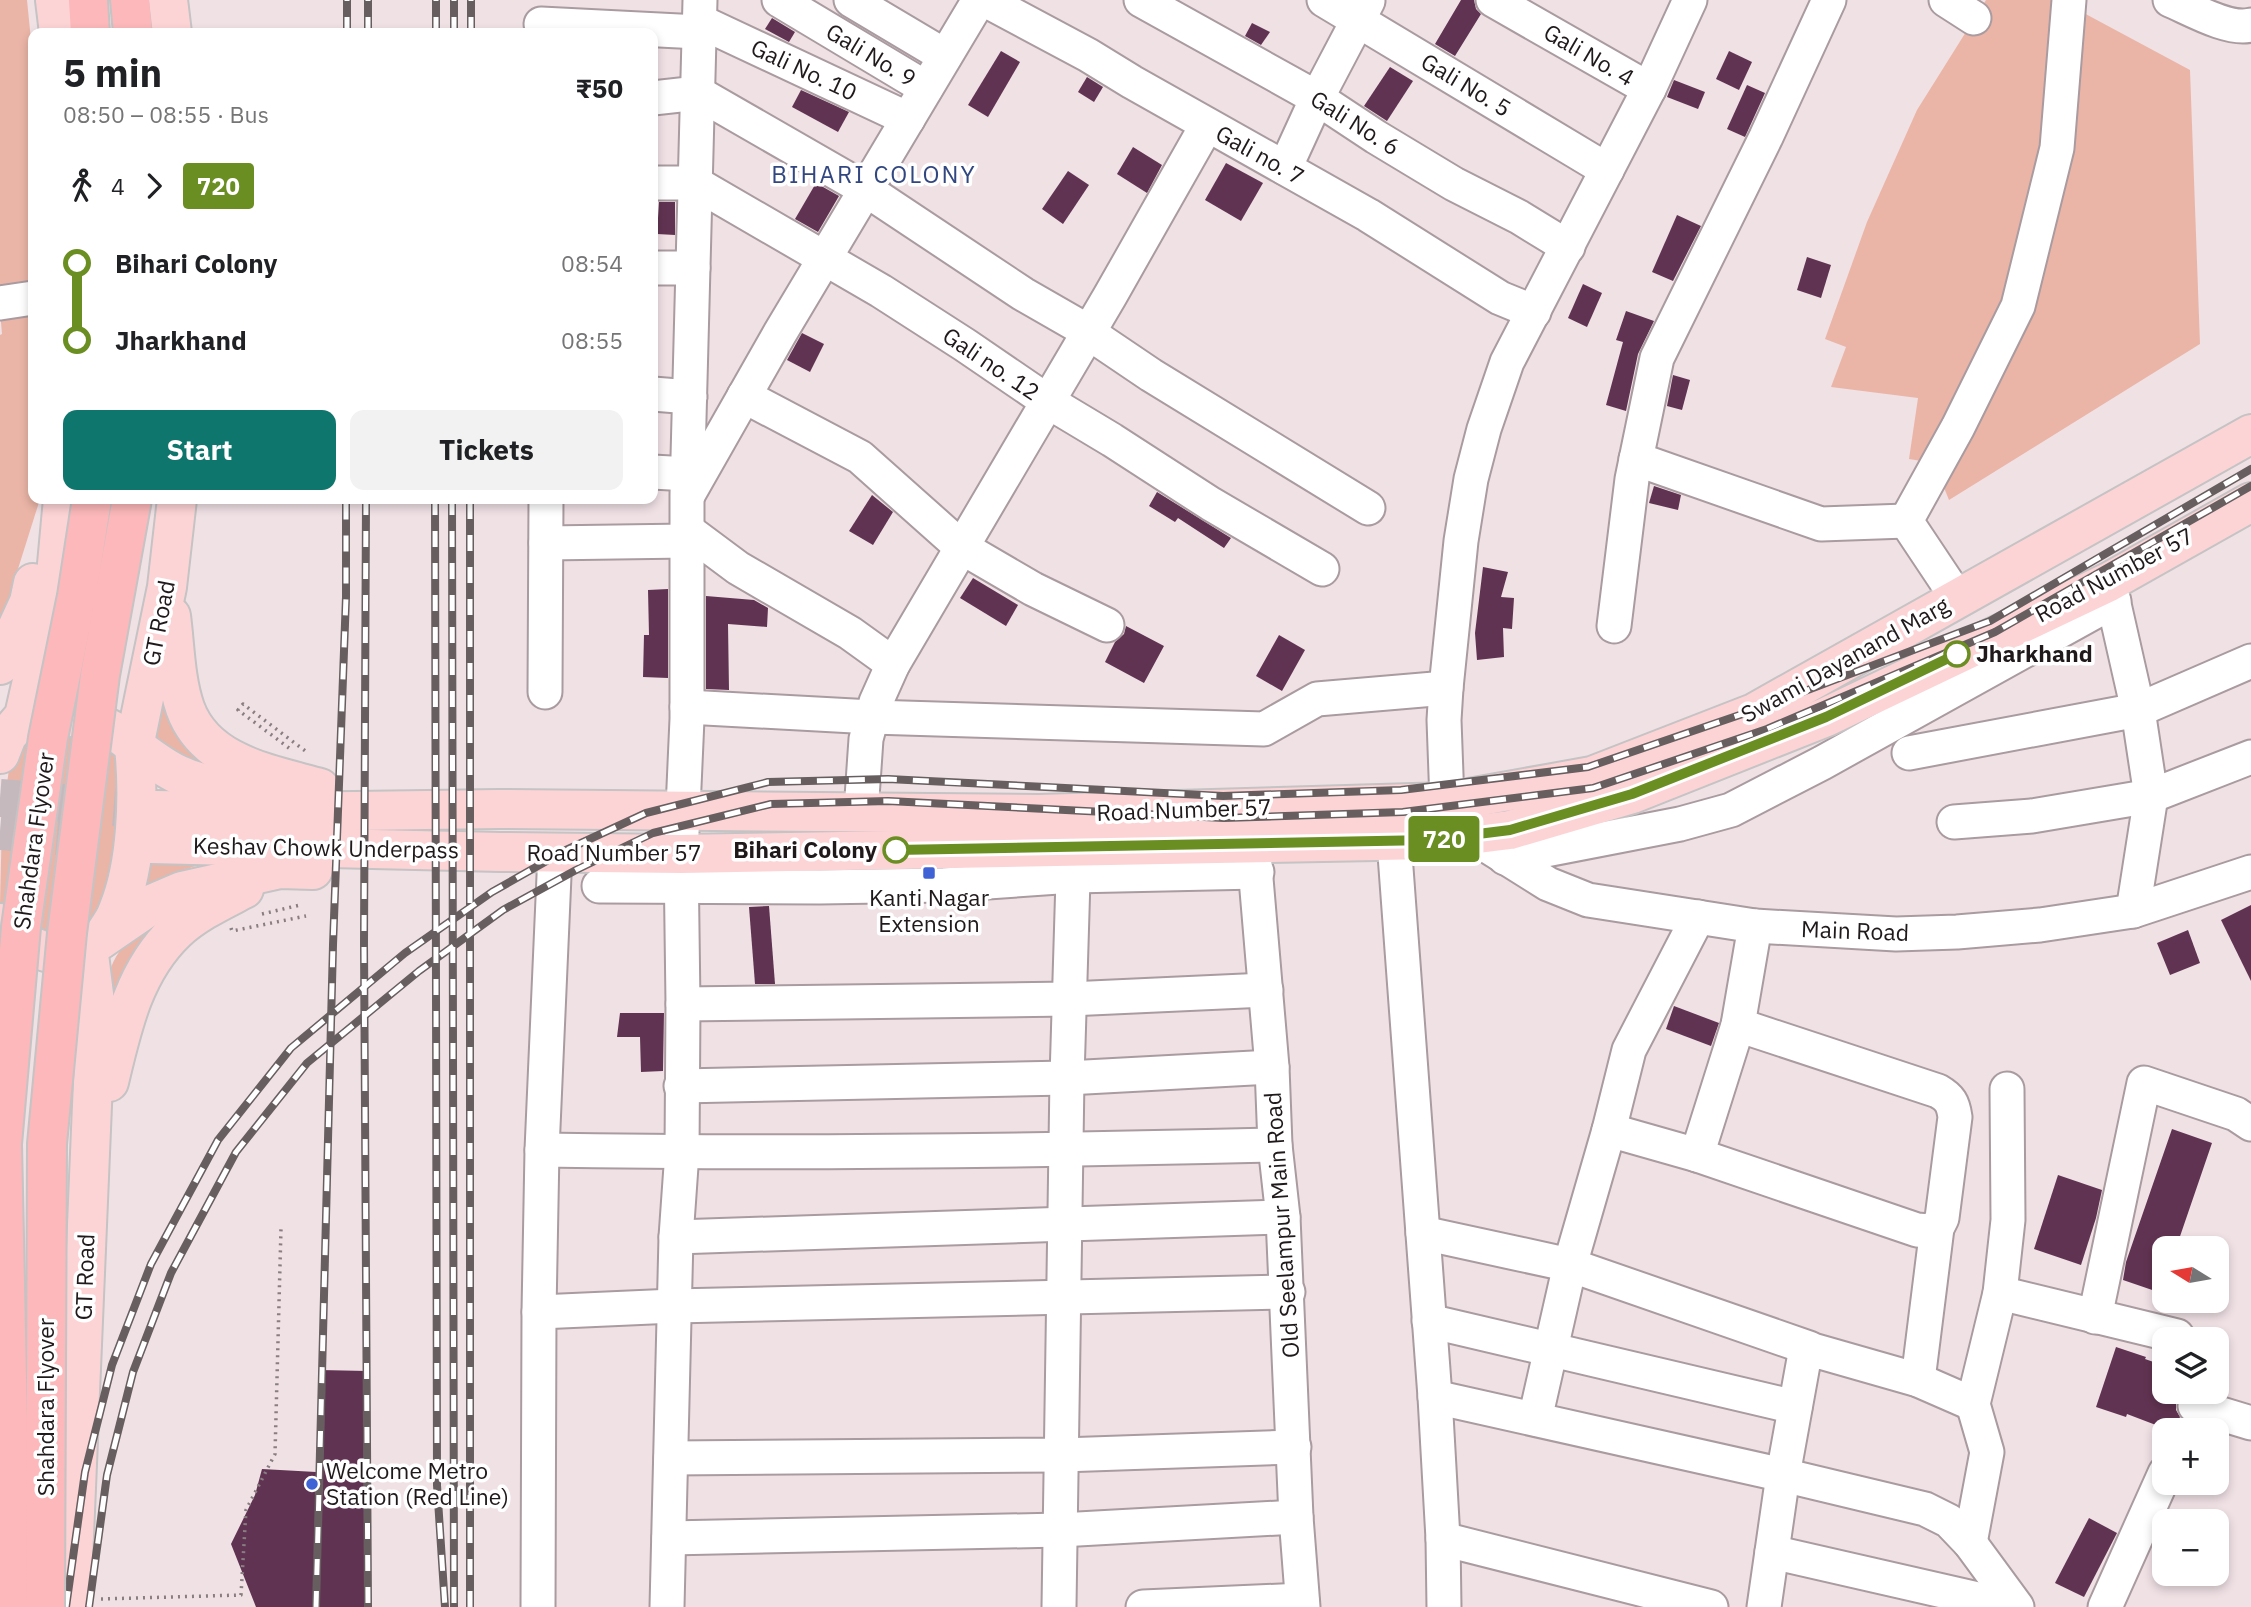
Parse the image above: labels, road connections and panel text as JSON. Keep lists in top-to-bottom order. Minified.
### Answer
{"streets":{"highway":["Shahdara Flyover"],"main road":["Road Number 57","GT Road","Swami Dayanand Marg","Keshav Chowk Underpass"],"street":["Gali No. 9","Gali No. 4","Gali No. 10","Gali No. 5","Gali No. 6","Gali no. 7","Gali no. 12","Main Road","Old Seelampur Main Road"]},"crossings":[["Road Number 57","Swami Dayanand Marg"],["Road Number 57","Keshav Chowk Underpass"],["Road Number 57","Main Road"],["Road Number 57","Old Seelampur Main Road"],["GT Road","Shahdara Flyover"]],"districts":["BIHARI COLONY"],"places":{"other":["Jharkhand","Bihari Colony","Welcome Metro Station (Red Line)"],"transit":["Kanti Nagar Extension"]},"lines":["bus line 720"],"north":"left","page":{"on_map":"720","heading":["5 min","08:50 – 08:55 · Bus","₹50"],"legs":["4","720"],"list":[{"name":"Bihari Colony","value":"08:54"},{"name":"Jharkhand","value":"08:55"}],"buttons":["Start","Tickets"],"map_buttons":["+","−"]}}
